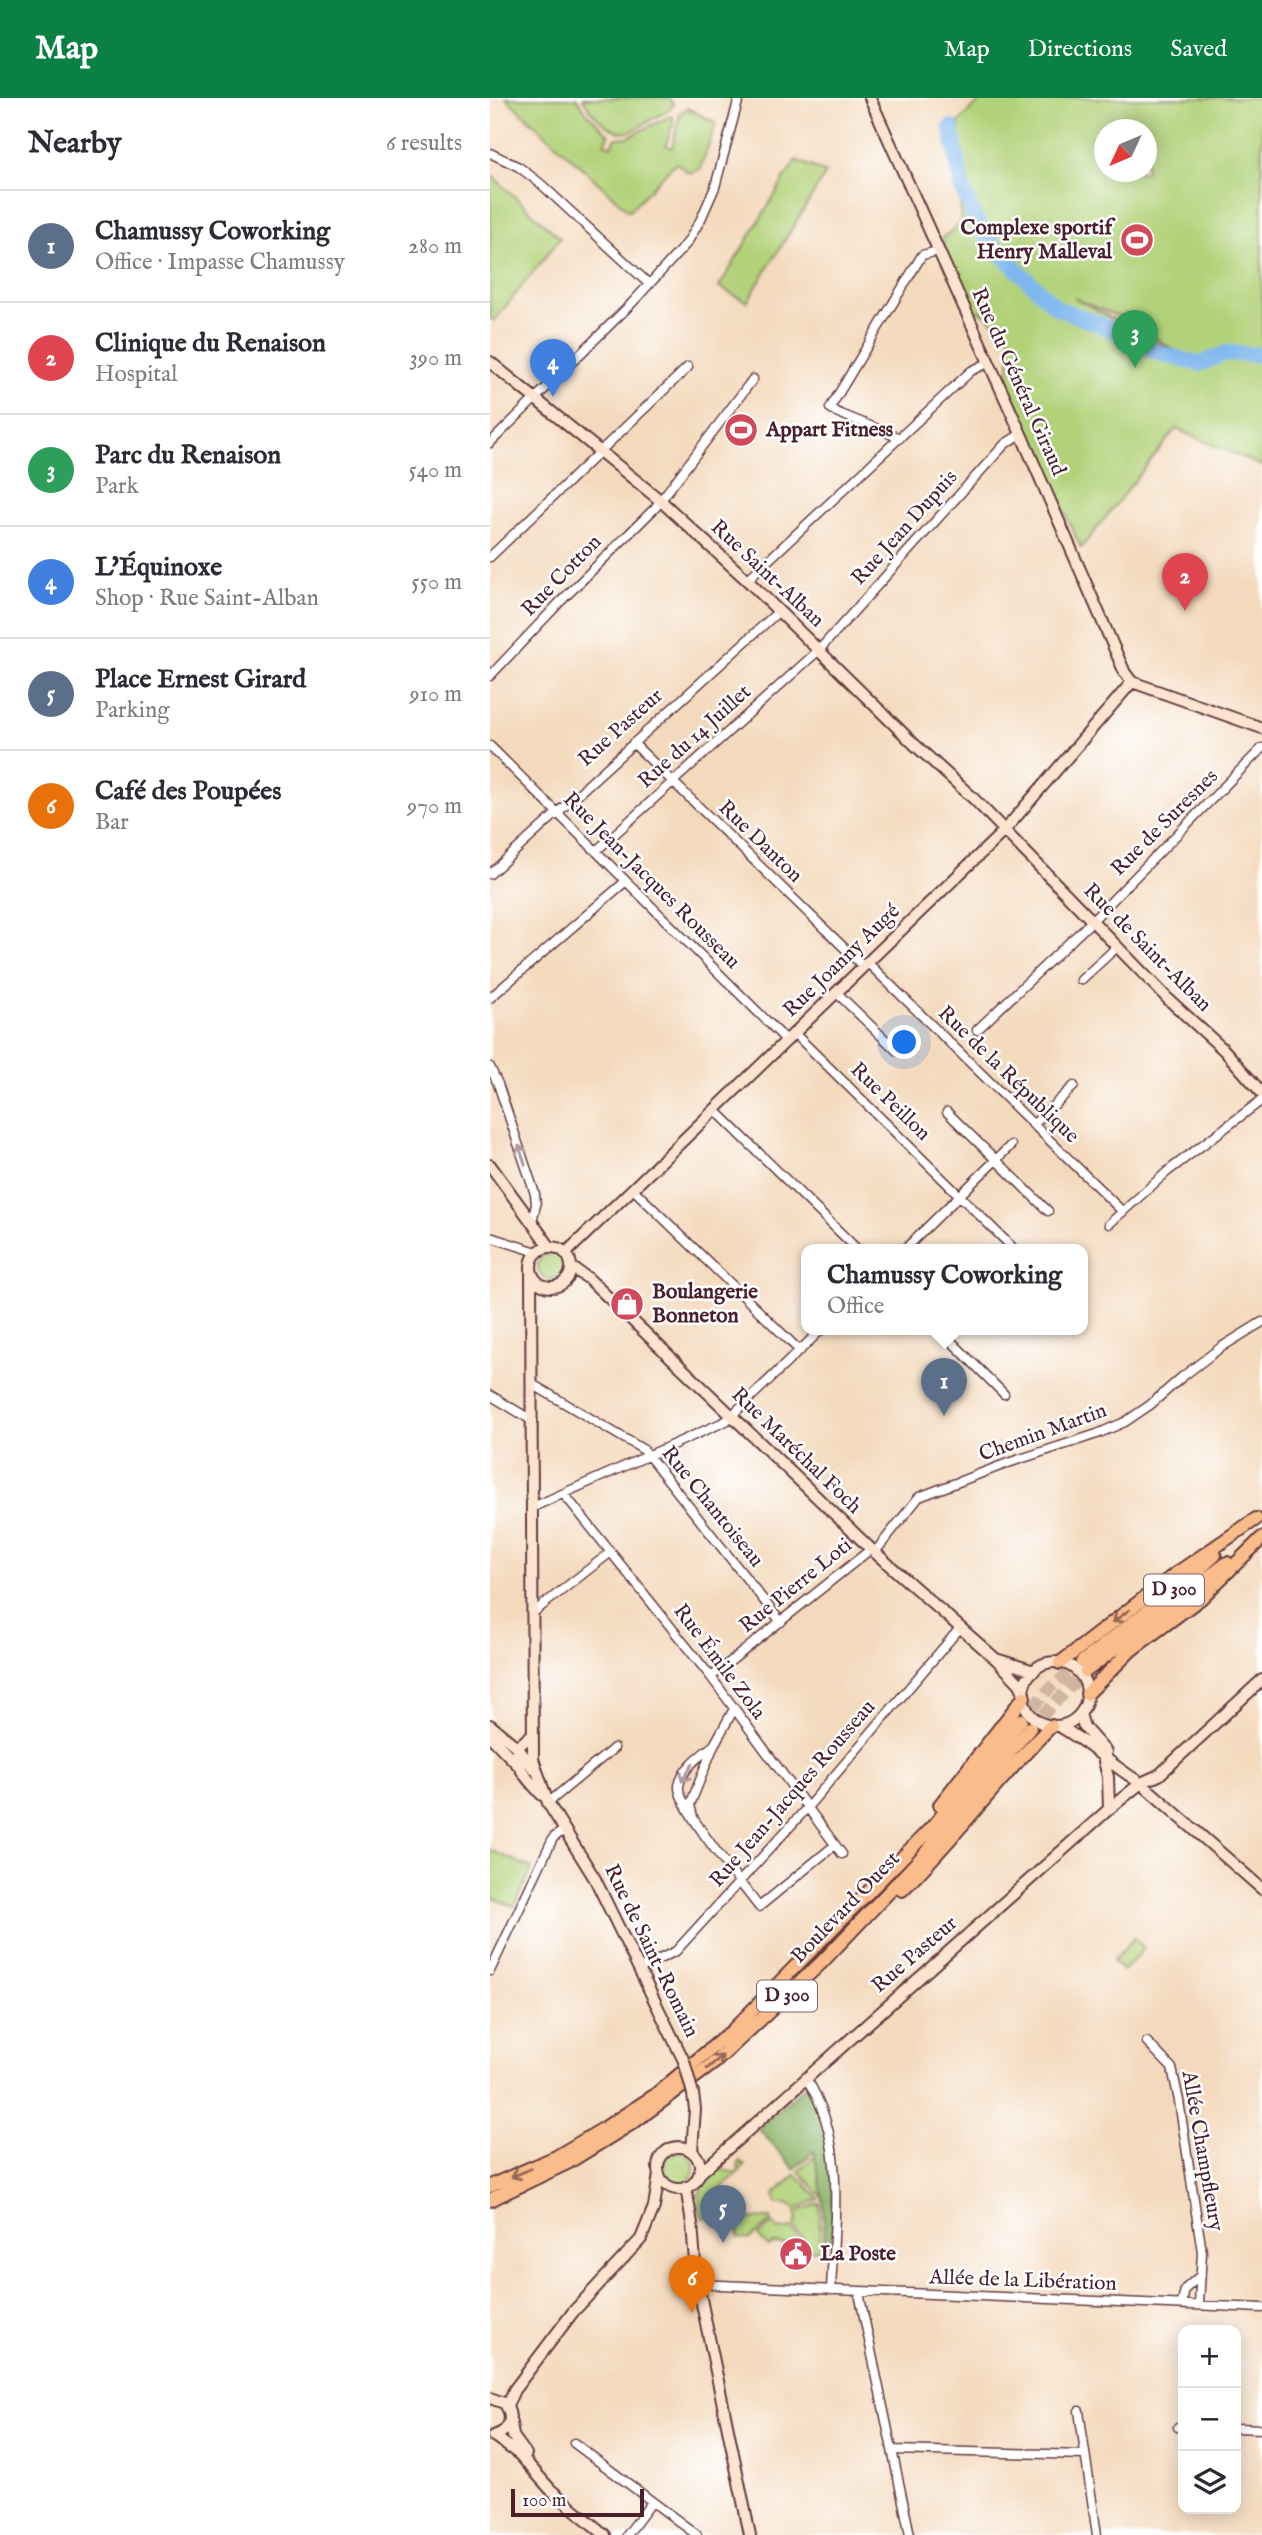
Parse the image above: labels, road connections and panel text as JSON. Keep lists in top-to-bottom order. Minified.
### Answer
{"streets":{"main road":["D 300","Boulevard Ouest"],"street":["Rue du Général Giraud","Rue Jean Dupuis","Rue Saint-Alban","Rue Cotton","Rue Pasteur","Rue du 14 Juillet","Rue de Suresnes","Rue Danton","Rue Jean-Jacques Rousseau","Rue de Saint-Alban","Rue Joanny Augé","Rue de la République","Rue Peillon","Chemin Martin","Rue Maréchal Foch","Rue Chantoiseau","Rue Pierre Loti","Rue Émile Zola","Rue de Saint-Romain","Allée Champfleury","Allée de la Libération"]},"crossings":[["Rue du Général Giraud","Rue Jean Dupuis"],["Rue du Général Giraud","Rue Joanny Augé"],["Rue Jean Dupuis","Rue Saint-Alban"],["Rue Jean Dupuis","Rue du 14 Juillet"],["Rue Saint-Alban","Rue Cotton"],["Rue Saint-Alban","Rue Pasteur"],["Rue Saint-Alban","Rue du 14 Juillet"],["Rue Saint-Alban","Rue de Saint-Alban"],["Rue Saint-Alban","Rue Joanny Augé"],["Rue Pasteur","Rue Danton"],["Rue Pasteur","Rue Jean-Jacques Rousseau"],["Rue Pasteur","Rue de Saint-Romain"],["Rue du 14 Juillet","Rue Danton"],["Rue du 14 Juillet","Rue Jean-Jacques Rousseau"],["Rue de Suresnes","Rue de Saint-Alban"],["Rue Danton","Rue Joanny Augé"],["Rue Danton","Rue de la République"],["Rue Jean-Jacques Rousseau","Rue Joanny Augé"],["Rue Jean-Jacques Rousseau","Rue Peillon"],["Rue Jean-Jacques Rousseau","Rue Maréchal Foch"],["Rue Jean-Jacques Rousseau","Rue Émile Zola"],["Rue Jean-Jacques Rousseau","Rue de Saint-Romain"],["Rue de Saint-Alban","Rue Joanny Augé"],["Rue Joanny Augé","Rue de la République"],["Rue Joanny Augé","Rue Peillon"],["Rue Joanny Augé","Rue Maréchal Foch"],["Rue Joanny Augé","Rue de Saint-Romain"],["Chemin Martin","Rue Maréchal Foch"],["Chemin Martin","Rue Pierre Loti"],["Rue Maréchal Foch","Rue Pierre Loti"],["Rue Maréchal Foch","Rue de Saint-Romain"],["Rue Chantoiseau","Rue Pierre Loti"],["Rue Chantoiseau","Rue de Saint-Romain"],["Rue Pierre Loti","Rue Émile Zola"],["Allée Champfleury","Allée de la Libération"]],"places":{"sports":["Complexe sportif Henry Malleval","Appart Fitness"],"shop":["Boulangerie Bonneton"],"public building":["La Poste"]},"scale_bar":"100 m","north":"bottom left","page":{"header":"Map","nav":["Map","Directions","Saved"],"heading":["Nearby","6 results"],"list":[{"mark":"1","name":"Chamussy Coworking","note":"Office · Impasse Chamussy","value":"280 m"},{"mark":"2","name":"Clinique du Renaison","note":"Hospital","value":"390 m"},{"mark":"3","name":"Parc du Renaison","note":"Park","value":"540 m"},{"mark":"4","name":"L'Équinoxe","note":"Shop · Rue Saint-Alban","value":"550 m"},{"mark":"5","name":"Place Ernest Girard","note":"Parking","value":"910 m"},{"mark":"6","name":"Café des Poupées","note":"Bar","value":"970 m"}],"pins":["3","4","2","1","5","6"],"popup":["Chamussy Coworking","Office"],"map_buttons":["+","−"],"scale":"100 m"}}
